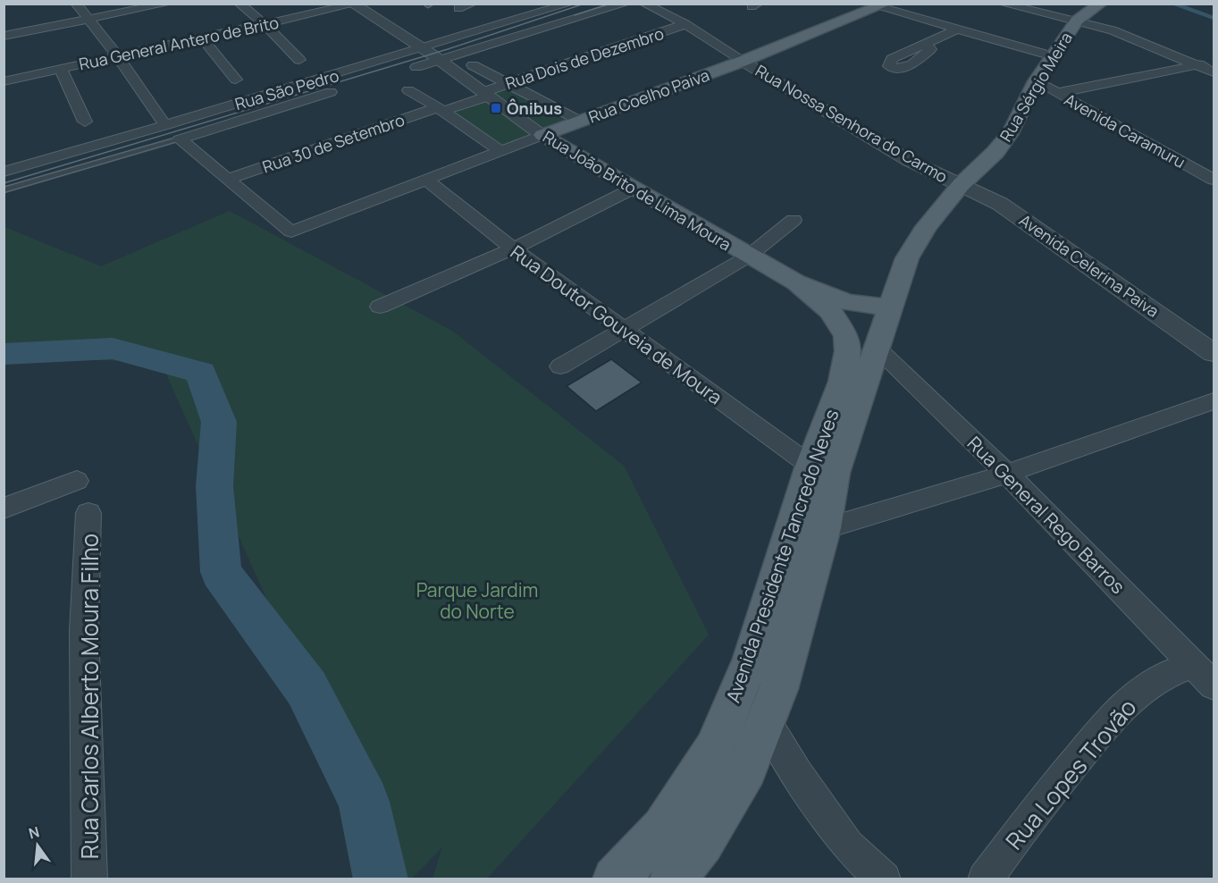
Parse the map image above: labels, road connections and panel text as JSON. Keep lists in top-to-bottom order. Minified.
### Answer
{"streets":{"main road":["Rua Sérgio Meira","Rua Coelho Paiva","Rua João Brito de Lima Moura","Avenida Presidente Tancredo Neves"],"street":["Rua General Antero de Brito","Rua Dois de Dezembro","Rua São Pedro","Rua Nossa Senhora do Carmo","Avenida Caramuru","Rua 30 de Setembro","Avenida Celerina Paiva","Rua Doutor Gouveia de Moura","Rua General Rego Barros","Rua Carlos Alberto Moura Filho","Rua Lopes Trovão"]},"crossings":[["Rua General Antero de Brito","Rua João Brito de Lima Moura"],["Rua Dois de Dezembro","Rua 30 de Setembro"],["Rua Dois de Dezembro","Rua João Brito de Lima Moura"],["Rua Sérgio Meira","Rua Nossa Senhora do Carmo"],["Rua Sérgio Meira","Avenida Caramuru"],["Rua Sérgio Meira","Avenida Celerina Paiva"],["Rua Sérgio Meira","Avenida Presidente Tancredo Neves"],["Rua São Pedro","Rua João Brito de Lima Moura"],["Rua Coelho Paiva","Rua Nossa Senhora do Carmo"],["Rua Coelho Paiva","Rua 30 de Setembro"],["Rua Coelho Paiva","Rua João Brito de Lima Moura"],["Rua Coelho Paiva","Rua Doutor Gouveia de Moura"],["Rua Nossa Senhora do Carmo","Avenida Celerina Paiva"],["Rua João Brito de Lima Moura","Avenida Presidente Tancredo Neves"],["Rua Doutor Gouveia de Moura","Avenida Presidente Tancredo Neves"],["Rua General Rego Barros","Avenida Presidente Tancredo Neves"],["Rua General Rego Barros","Rua Lopes Trovão"]],"parks":["Parque Jardim do Norte"],"places":{"transit":["Ônibus"]},"north":"top"}
